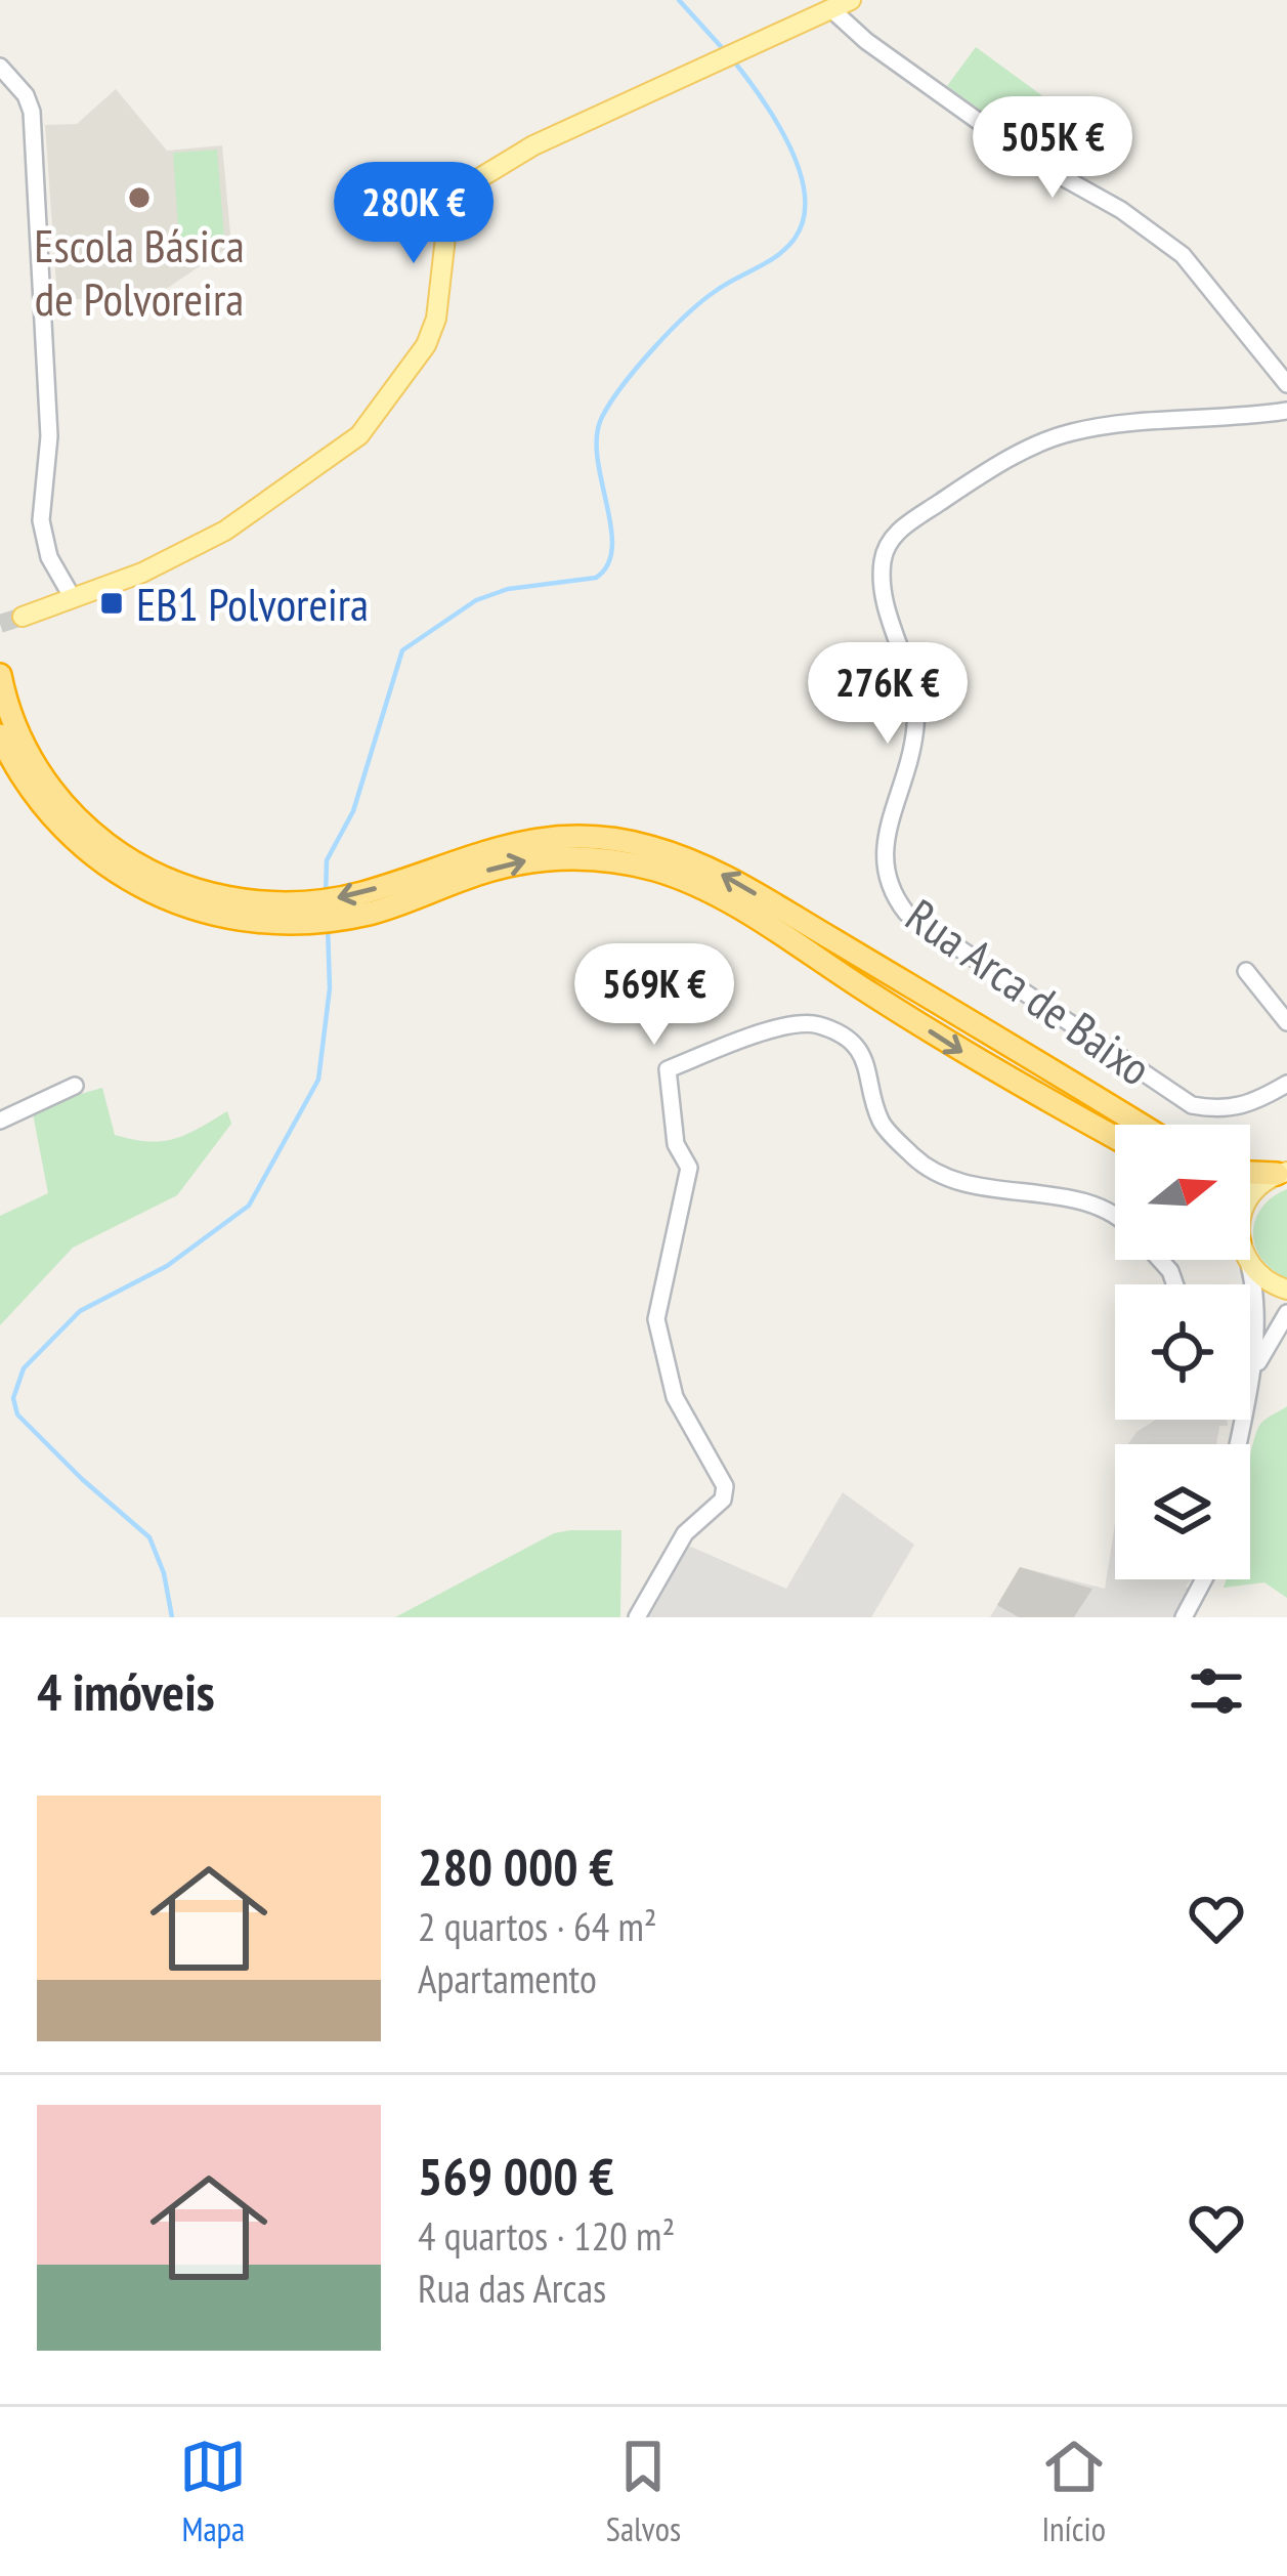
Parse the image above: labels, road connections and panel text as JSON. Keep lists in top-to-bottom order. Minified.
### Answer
{"streets":{"street":["Rua Arca de Baixo"]},"places":{"other":["Escola Básica de Polvoreira"],"transit":["EB1 Polvoreira"]},"north":"right","page":{"price":["505K €","280K €","276K €","569K €"],"heading":"4 imóveis","list":[{"name":"280 000 €","note":"2 quartos · 64 m² · Apartamento"},{"name":"569 000 €","note":"4 quartos · 120 m² · Rua das Arcas"}],"tabs":["Mapa","Salvos","Início"]}}
